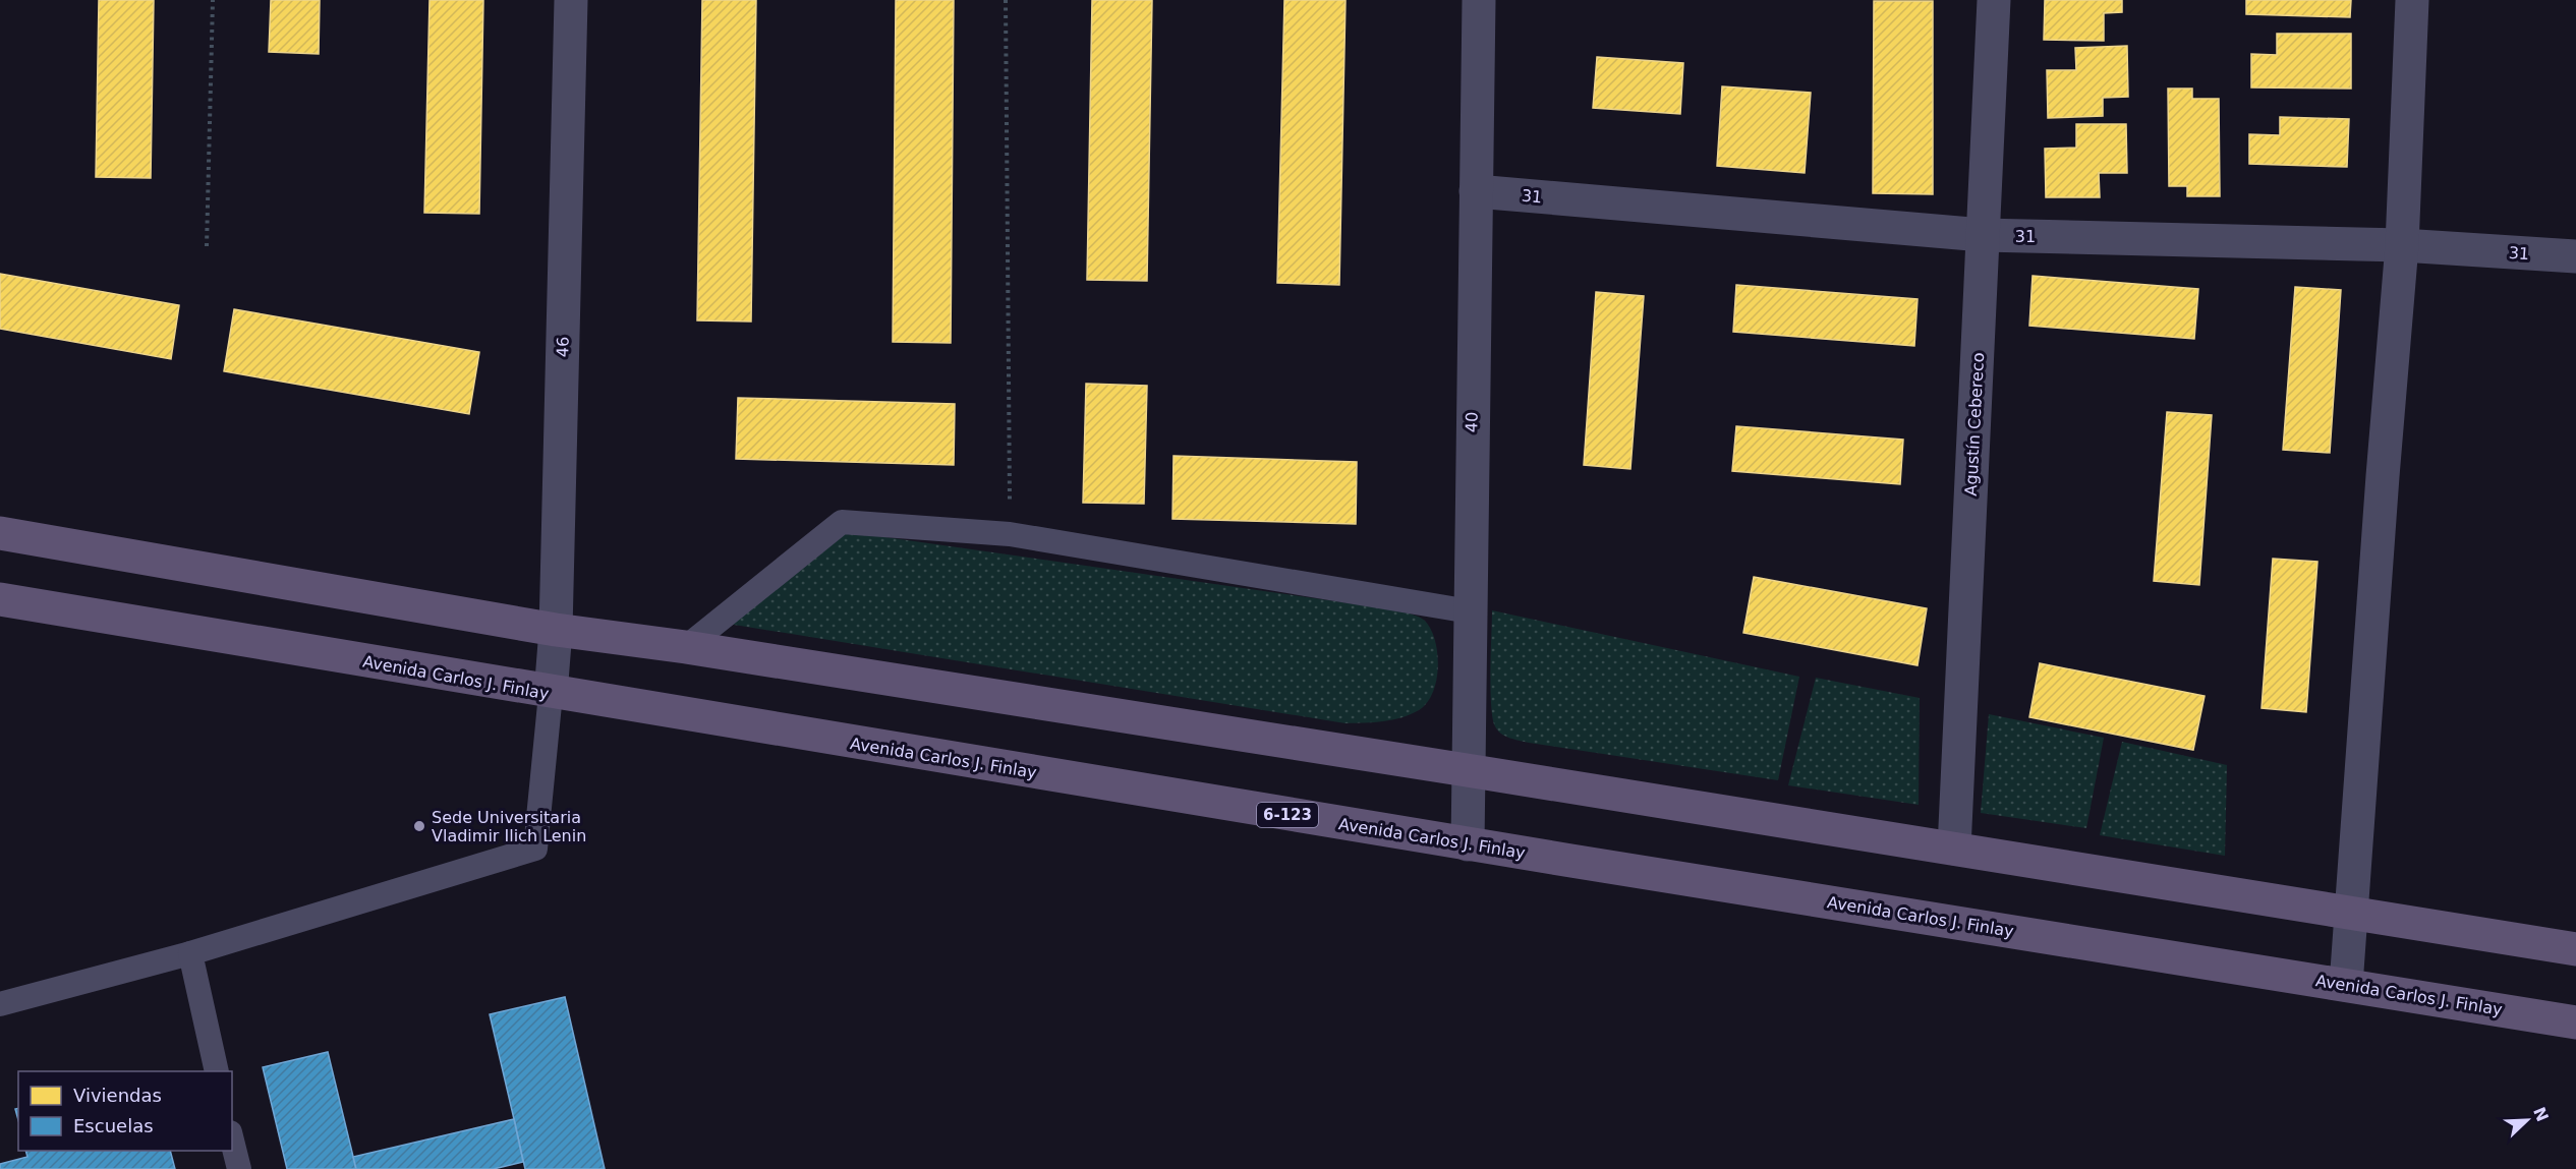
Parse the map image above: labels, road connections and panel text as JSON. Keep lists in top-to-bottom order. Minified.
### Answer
{"streets":{"main road":["Avenida Carlos J. Finlay","6-123"],"street":["31","46","40","Agustín Cebereco"]},"crossings":[["31","40"],["31","Agustín Cebereco"],["46","Avenida Carlos J. Finlay"],["40","Avenida Carlos J. Finlay"]],"places":["Sede Universitaria Vladimir Ilich Lenin"],"legend":["Viviendas","Escuelas"],"north":"top right"}
